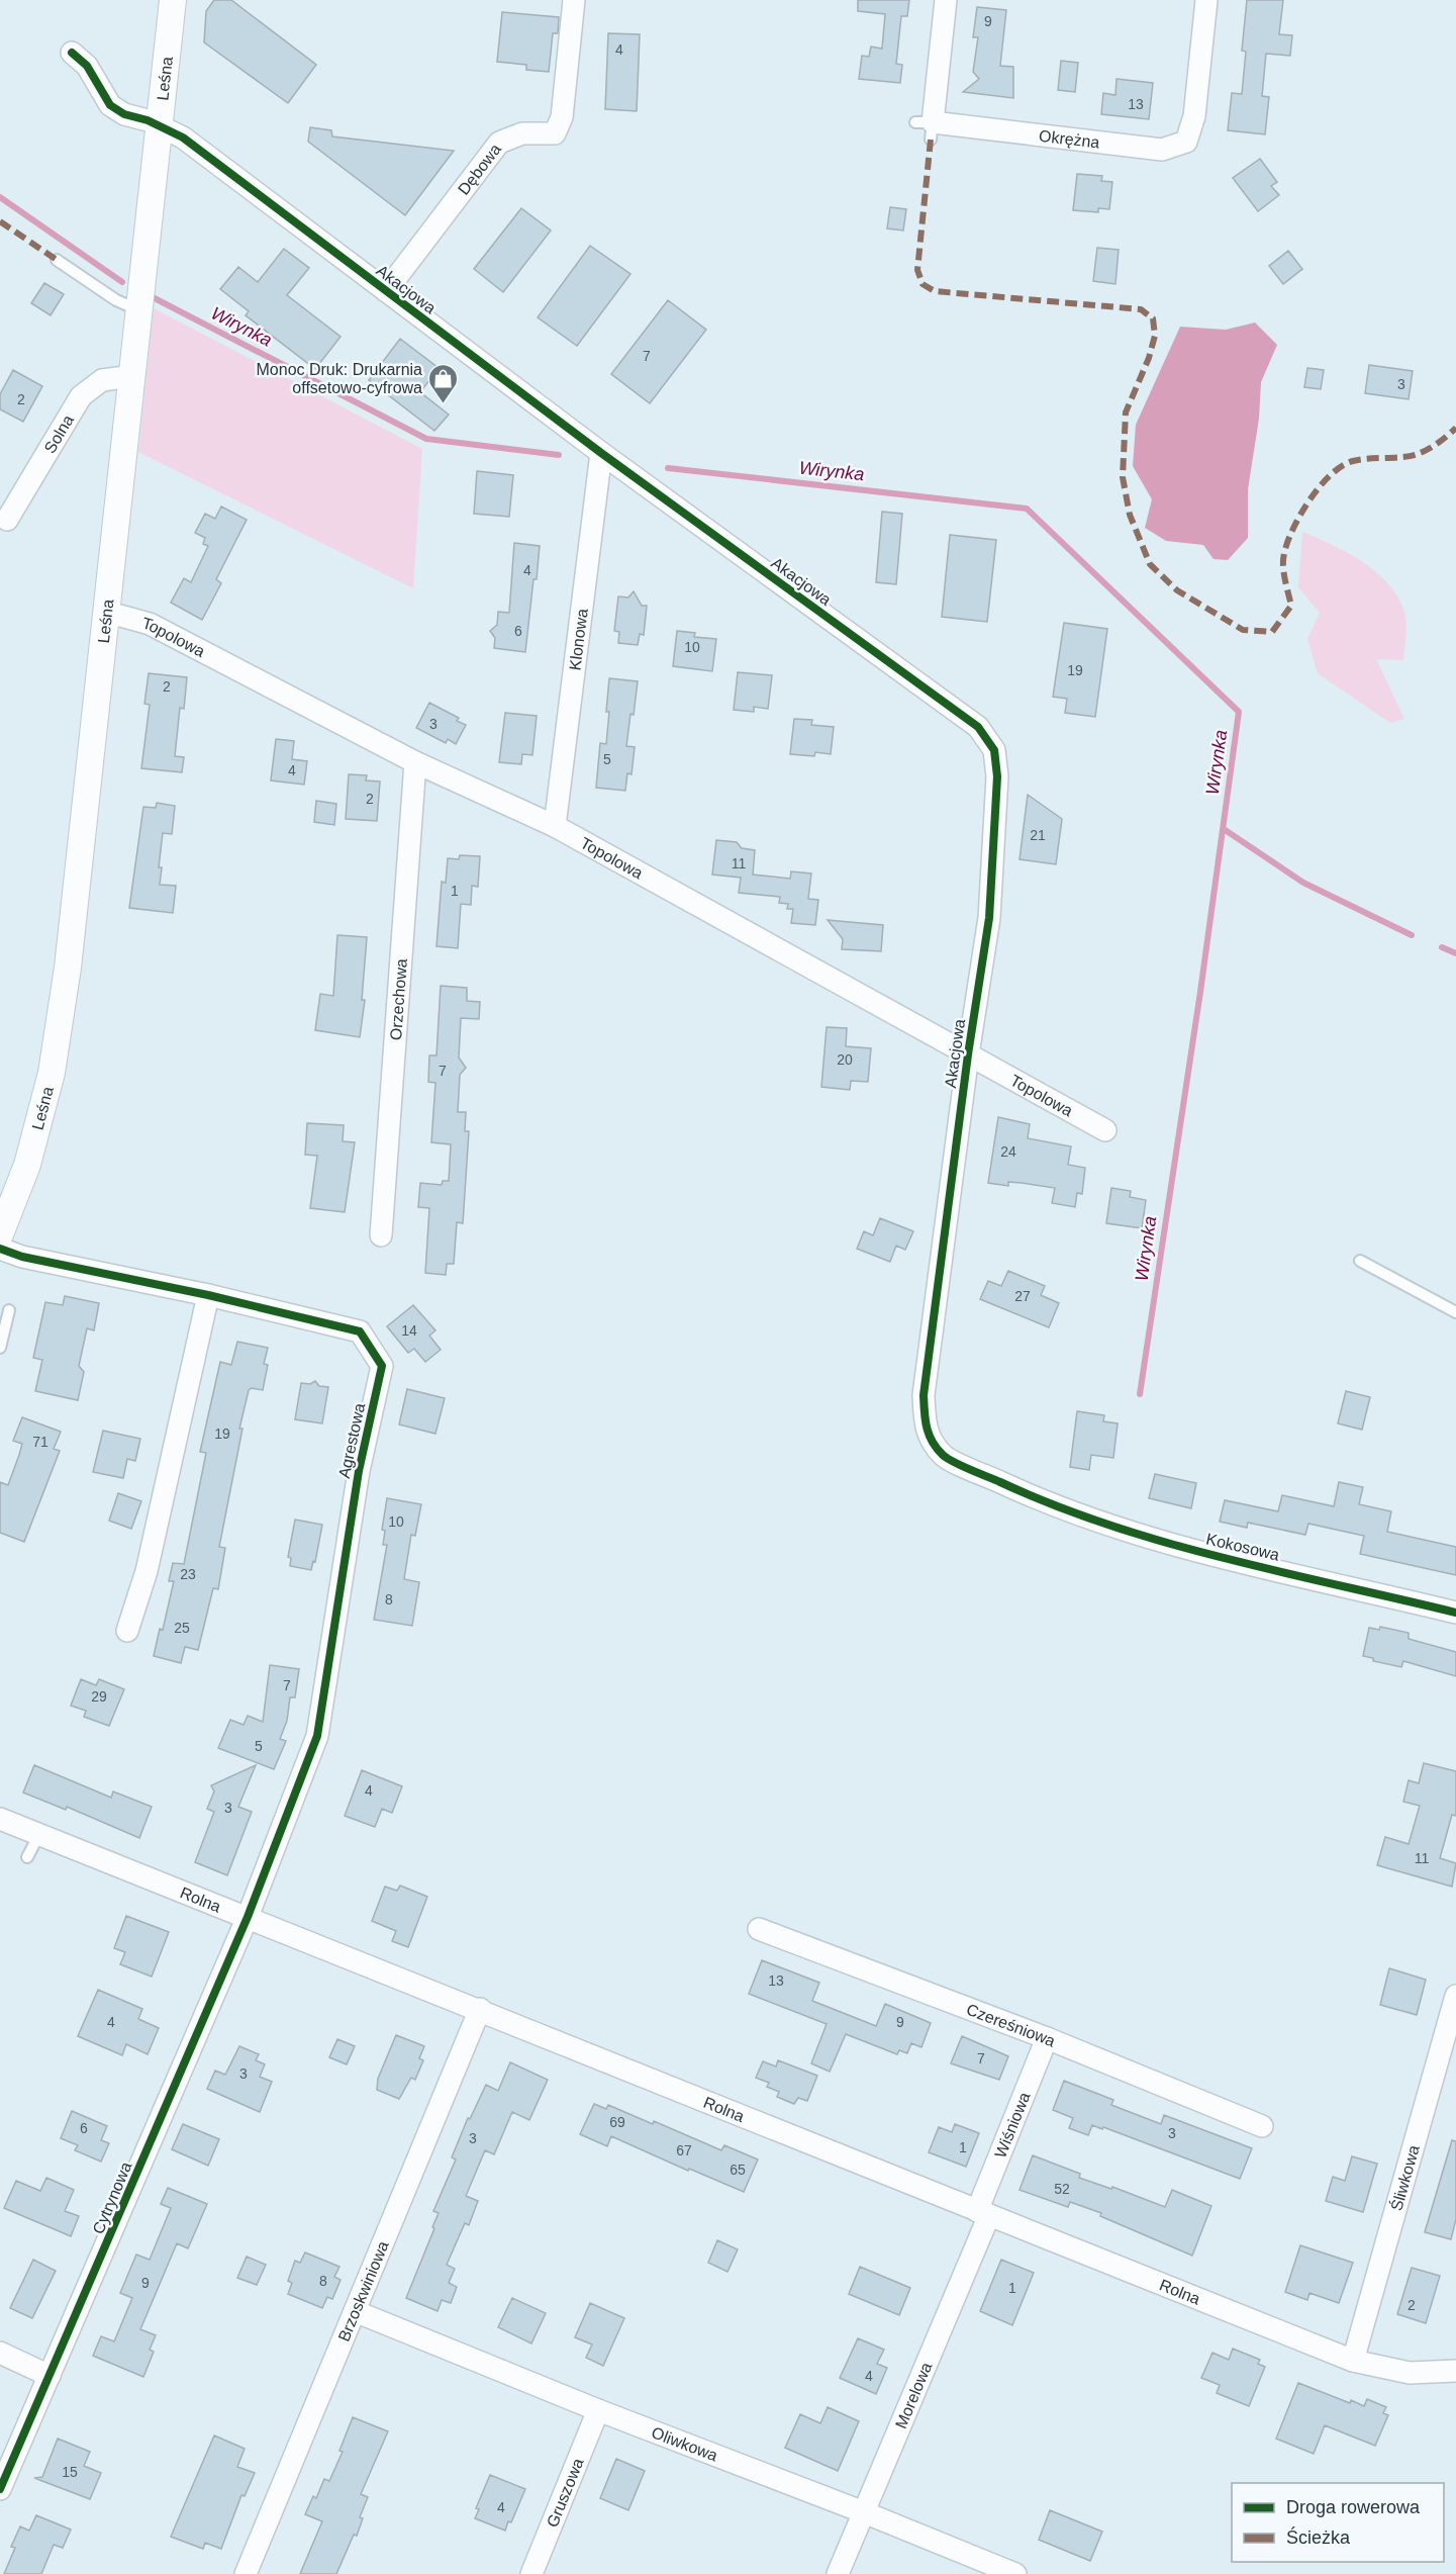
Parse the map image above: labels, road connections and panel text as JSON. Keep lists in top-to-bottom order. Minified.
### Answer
{"streets":{"street":["Leśna","Okrężna","Dębowa","Akacjowa","Solna","Topolowa","Klonowa","Orzechowa","Agrestowa","Kokosowa","Rolna","Czereśniowa","Wiśniowa","Śliwkowa","Cytrynowa","Brzoskwiniowa","Morelowa","Oliwkowa","Gruszowa"]},"crossings":[["Leśna","Akacjowa"],["Leśna","Solna"],["Leśna","Topolowa"],["Dębowa","Akacjowa"],["Akacjowa","Topolowa"],["Akacjowa","Klonowa"],["Akacjowa","Kokosowa"],["Topolowa","Klonowa"],["Topolowa","Orzechowa"],["Agrestowa","Rolna"],["Agrestowa","Cytrynowa"],["Rolna","Wiśniowa"],["Rolna","Śliwkowa"],["Rolna","Cytrynowa"],["Rolna","Brzoskwiniowa"],["Rolna","Morelowa"],["Czereśniowa","Wiśniowa"],["Wiśniowa","Morelowa"],["Brzoskwiniowa","Oliwkowa"],["Morelowa","Oliwkowa"],["Oliwkowa","Gruszowa"]],"water":["Wirynka"],"places":{"shop":["Monoc Druk: Drukarnia offsetowo-cyfrowa"]},"house_numbers":["9","4","13","7","3","2","4","6","10","19","2","3","5","4","2","21","11","1","20","7","24","27","14","19","71","10","23","8","25","7","29","5","4","3","11","13","4","9","7","3","69","6","3","3","1","67","65","52","8","9","1","2","4","15","4"],"legend":["Droga rowerowa","Ścieżka"]}
